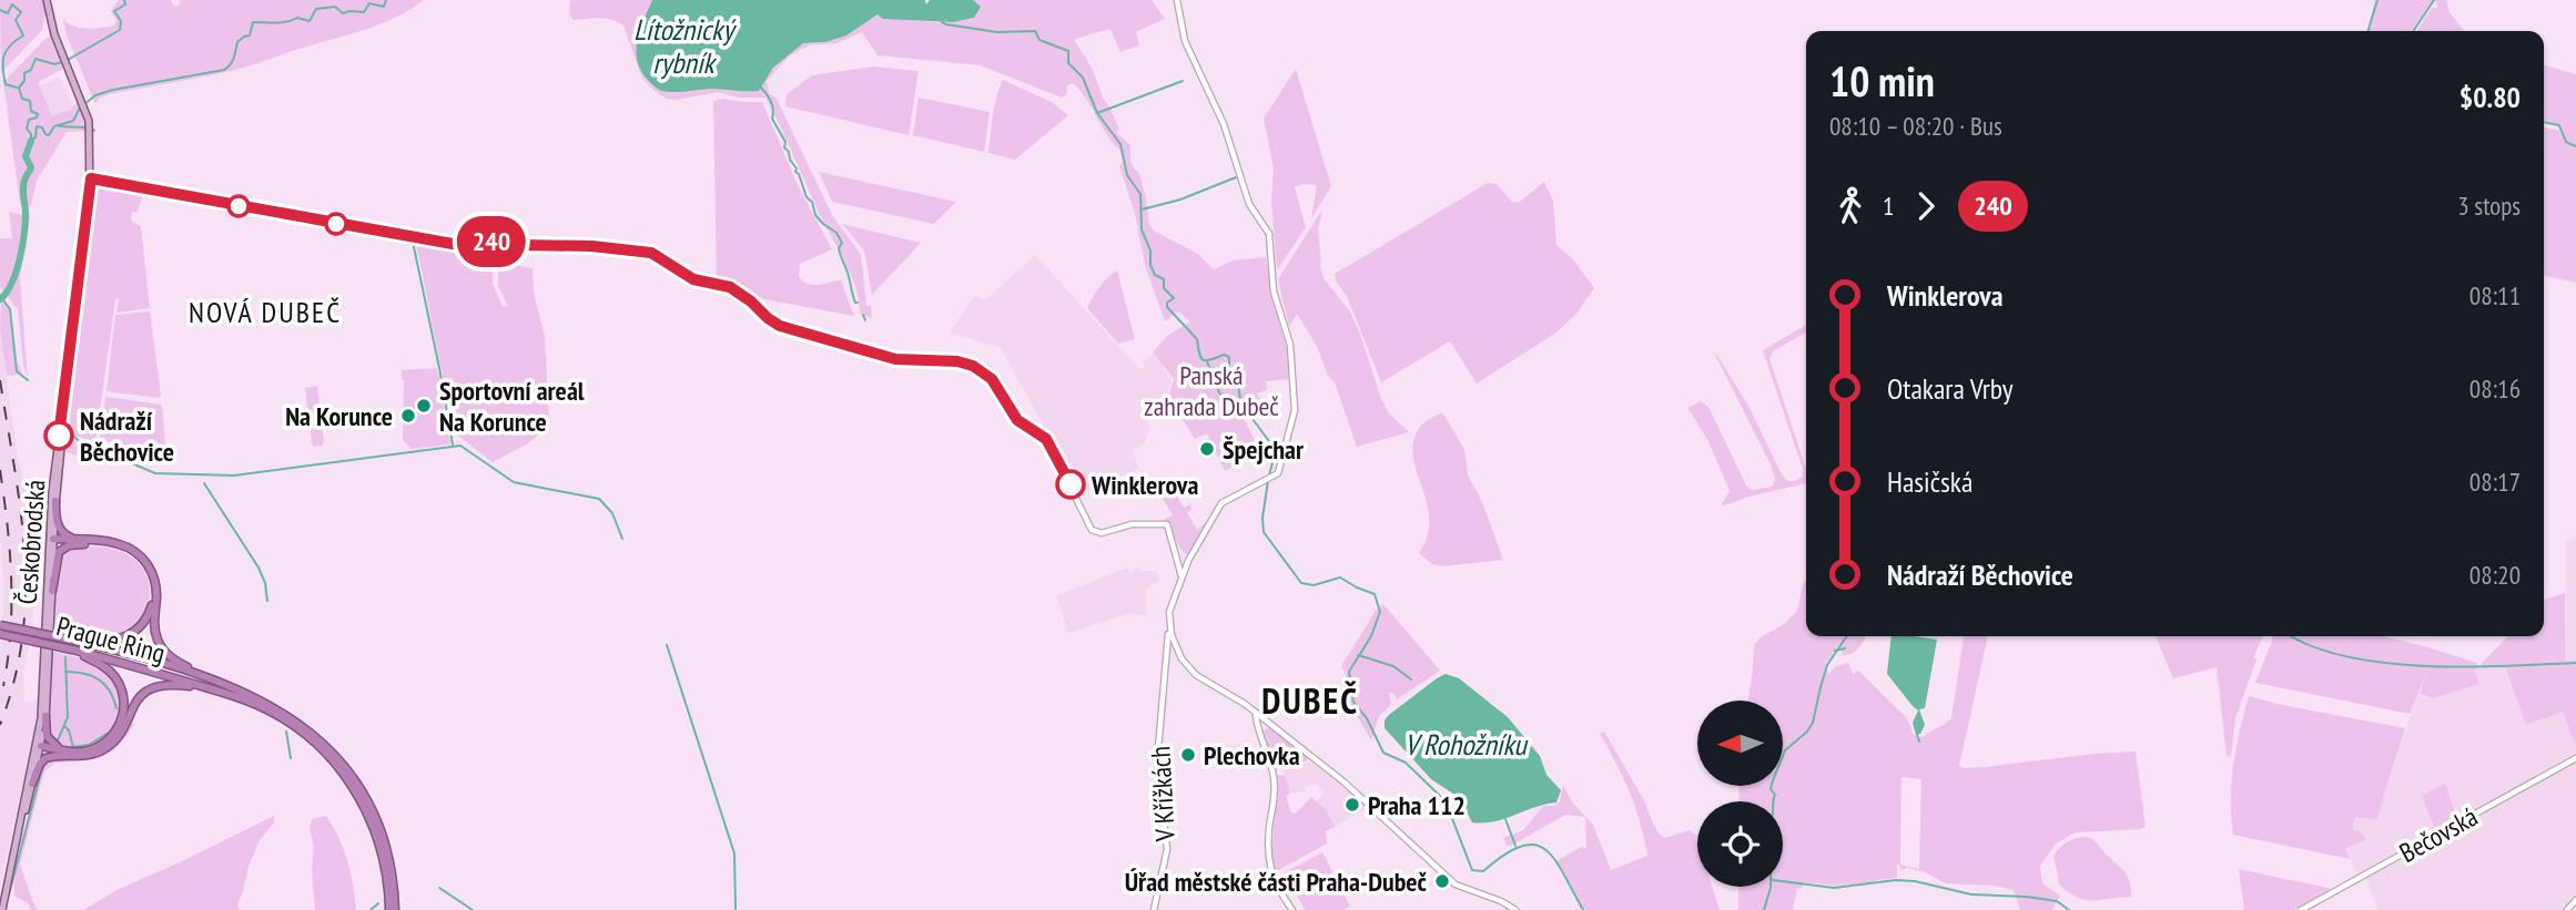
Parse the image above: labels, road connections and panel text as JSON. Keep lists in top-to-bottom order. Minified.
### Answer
{"streets":{"highway":["Prague Ring"],"main road":["Českobrodská"],"street":["V Křížkách","Bečovská"]},"districts":["NOVÁ DUBEČ","DUBEČ"],"water":["Lítožnický rybník","V Rohožníku"],"parks":["Panská zahrada Dubeč"],"places":["Sportovní areál Na Korunce","Na Korunce","Nádraží Běchovice","Špejchar","Winklerova","Plechovka","Praha 112","Úřad městské části Praha-Dubeč"],"lines":["bus line 240"],"north":"left","page":{"on_map":"240","heading":["10 min","08:10 – 08:20 · Bus","$0.80"],"legs":["1","240","3 stops"],"list":[{"name":"Winklerova","value":"08:11"},{"name":"Otakara Vrby","value":"08:16"},{"name":"Hasičská","value":"08:17"},{"name":"Nádraží Běchovice","value":"08:20"}]}}
